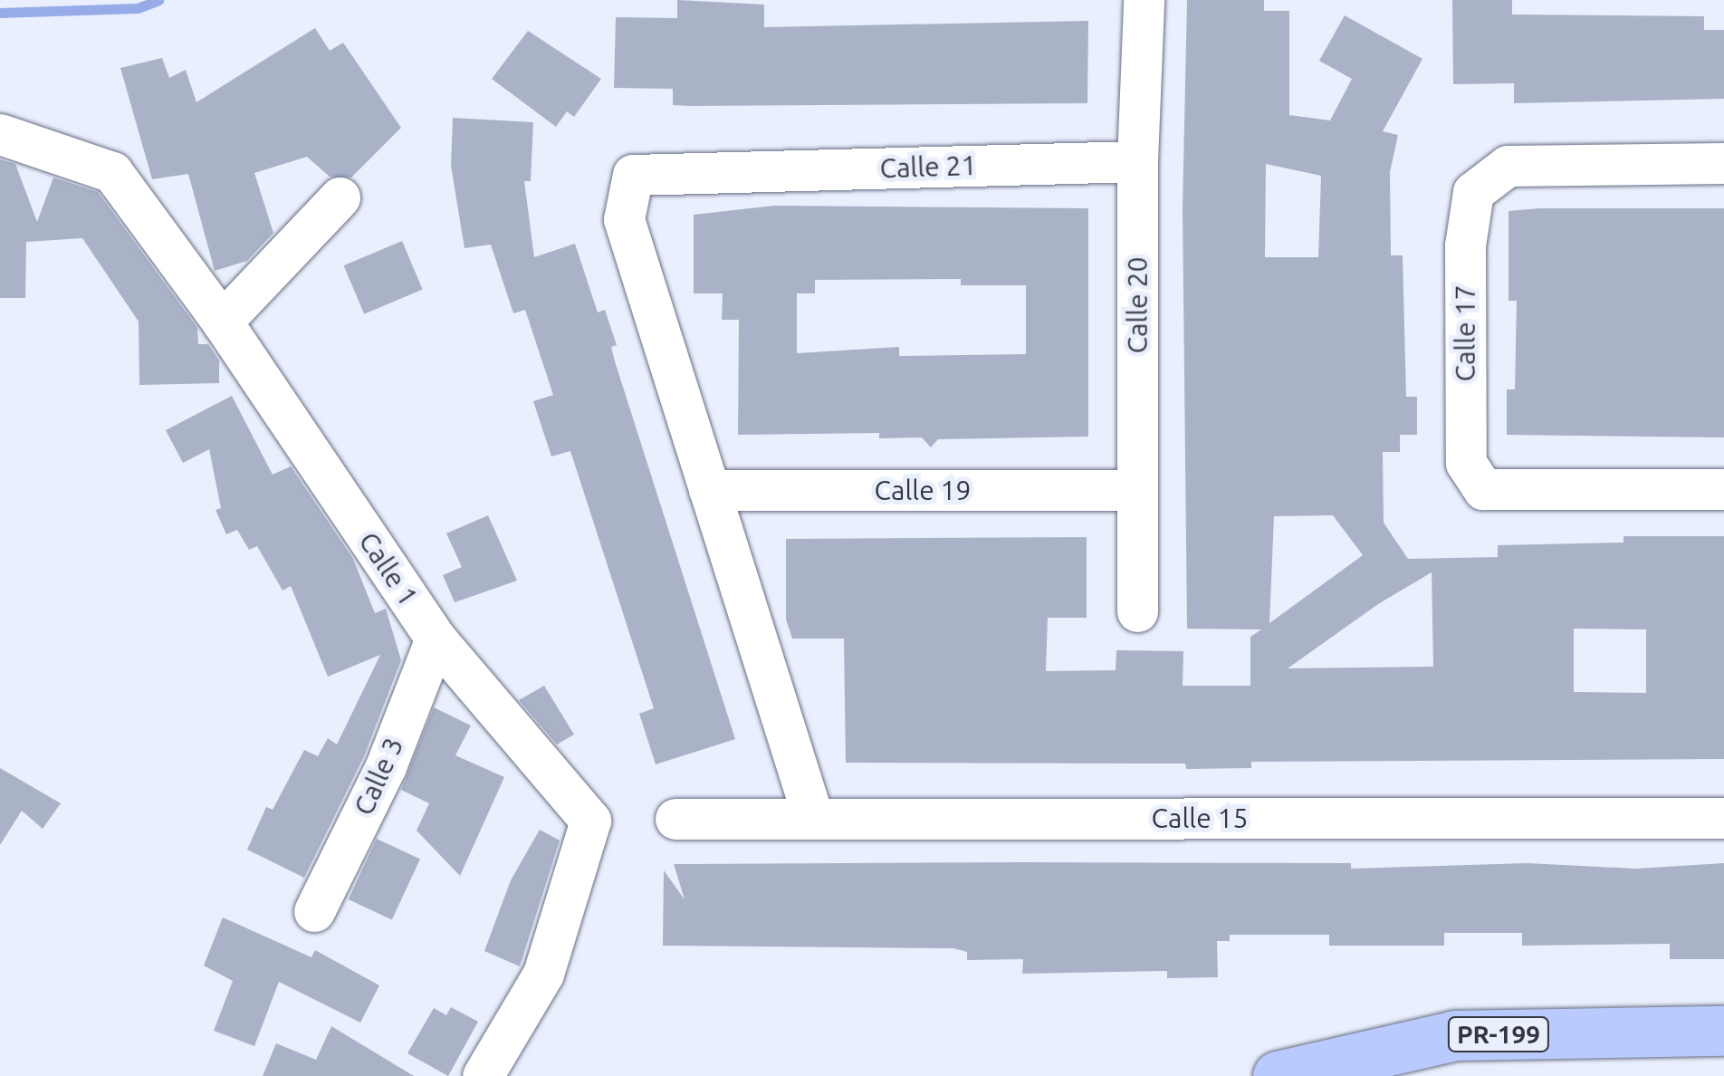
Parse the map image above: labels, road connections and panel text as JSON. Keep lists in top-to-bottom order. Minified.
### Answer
{"streets":{"highway":["PR-199"],"street":["Calle 21","Calle 20","Calle 17","Calle 19","Calle 1","Calle 3","Calle 15"]},"crossings":[["Calle 21","Calle 20"],["Calle 21","Calle 19"],["Calle 20","Calle 19"],["Calle 1","Calle 3"]]}
